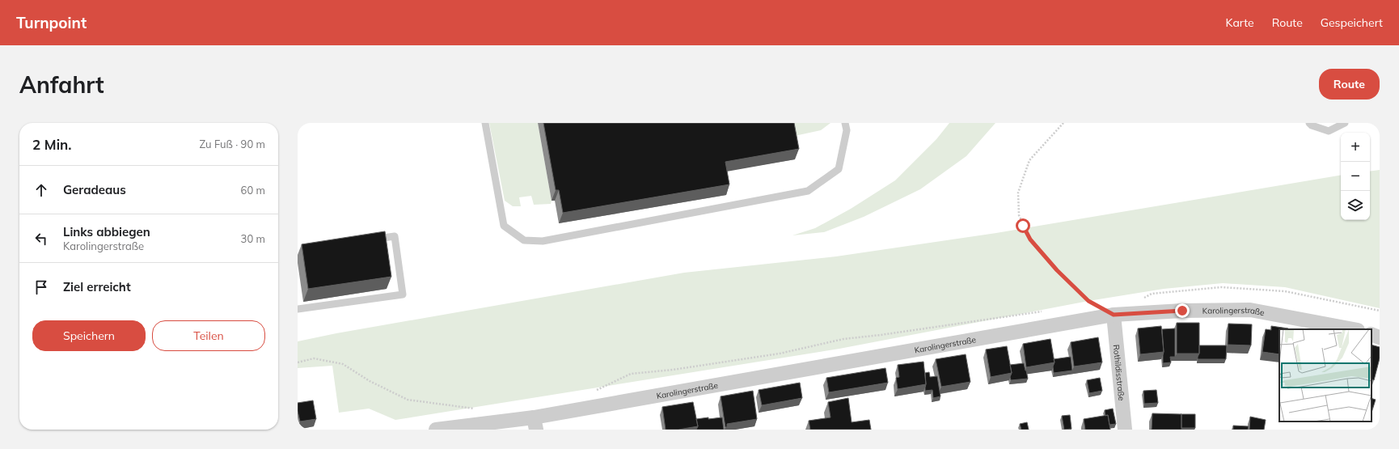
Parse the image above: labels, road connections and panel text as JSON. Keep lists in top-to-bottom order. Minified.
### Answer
{"streets":{"street":["Karolingerstraße","Rothildisstraße"]},"crossings":[["Karolingerstraße","Rothildisstraße"]],"page":{"header":"Turnpoint","nav":["Karte","Route","Gespeichert"],"buttons":["Route",["Speichern","Teilen"]],"title":"Anfahrt","heading":["2 Min.","Zu Fuß · 90 m"],"map_buttons":["+","−"],"list":[["Geradeaus","60 m"],["Links abbiegen","Karolingerstraße","30 m"],"Ziel erreicht"]}}
